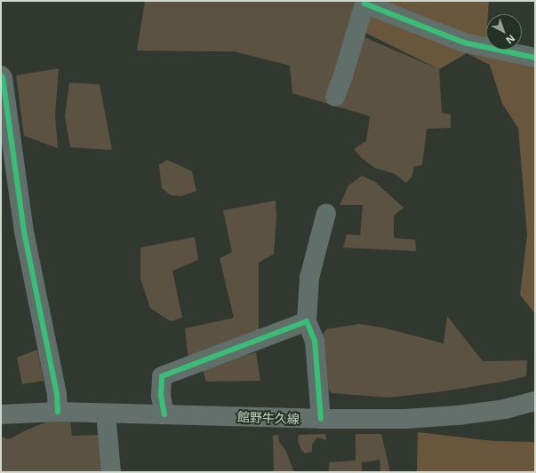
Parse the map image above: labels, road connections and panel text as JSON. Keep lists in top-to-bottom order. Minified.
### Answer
{"streets":{"main road":["館野牛久線"]},"north":"bottom right"}
